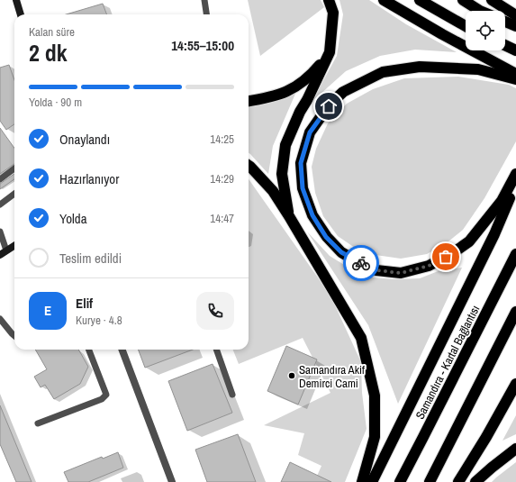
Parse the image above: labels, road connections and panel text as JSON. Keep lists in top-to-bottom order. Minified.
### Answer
{"streets":{"highway":["Samandıra - Kartal Bağlantısı"]},"places":["Samandıra Akif Demirci Cami"],"page":{"heading":["2 dk","Kalan süre","14:55–15:00"],"panel":["Elif","Kurye · 4.8"],"bar":"Yolda · 90 m","list":[["Onaylandı","14:25"],["Hazırlanıyor","14:29"],["Yolda","14:47"],"Teslim edildi"],"round":"E"}}
